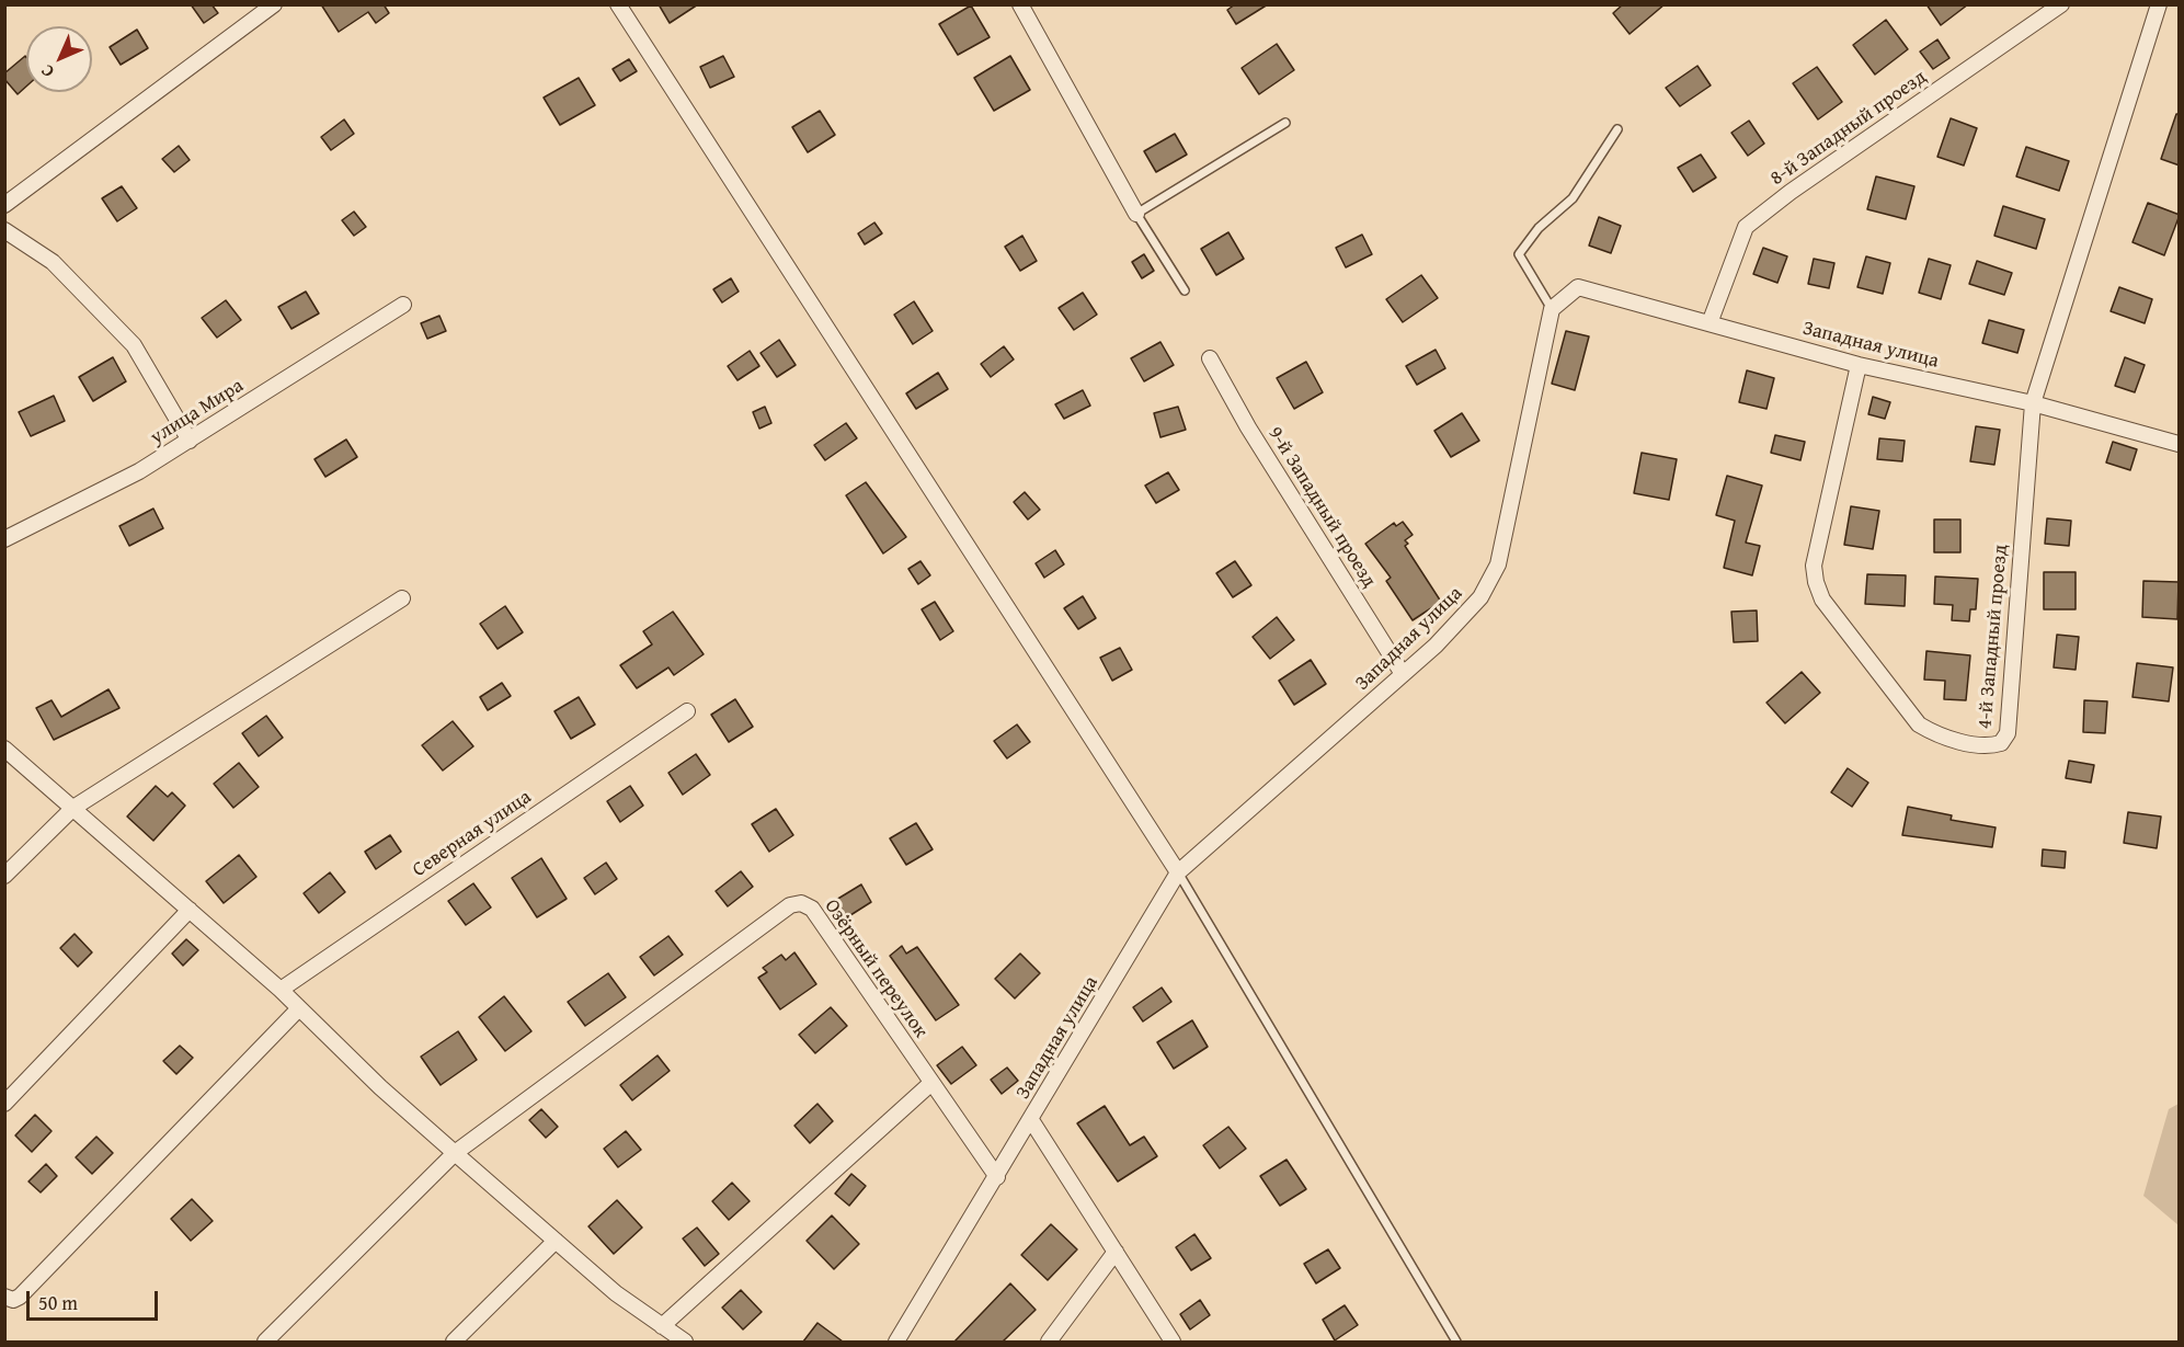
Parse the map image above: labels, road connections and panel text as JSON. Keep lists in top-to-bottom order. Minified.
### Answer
{"streets":{"street":["8-й Западный проезд","Западная улица","улица Мира","9-й Западный проезд","4-й Западный проезд","Северная улица","Озёрный переулок"]},"crossings":[["8-й Западный проезд","Западная улица"],["Западная улица","9-й Западный проезд"],["Западная улица","4-й Западный проезд"]],"scale_bar":"50 m","north":"bottom left"}
